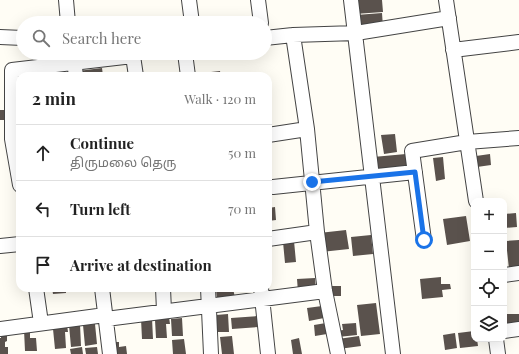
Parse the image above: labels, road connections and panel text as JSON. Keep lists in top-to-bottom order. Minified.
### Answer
{"page":{"search":"Search here","heading":["2 min","Walk · 120 m"],"list":[["Continue","திருமலை தெரு","50 m"],["Turn left","70 m"],"Arrive at destination"],"map_buttons":["+","−"]}}
